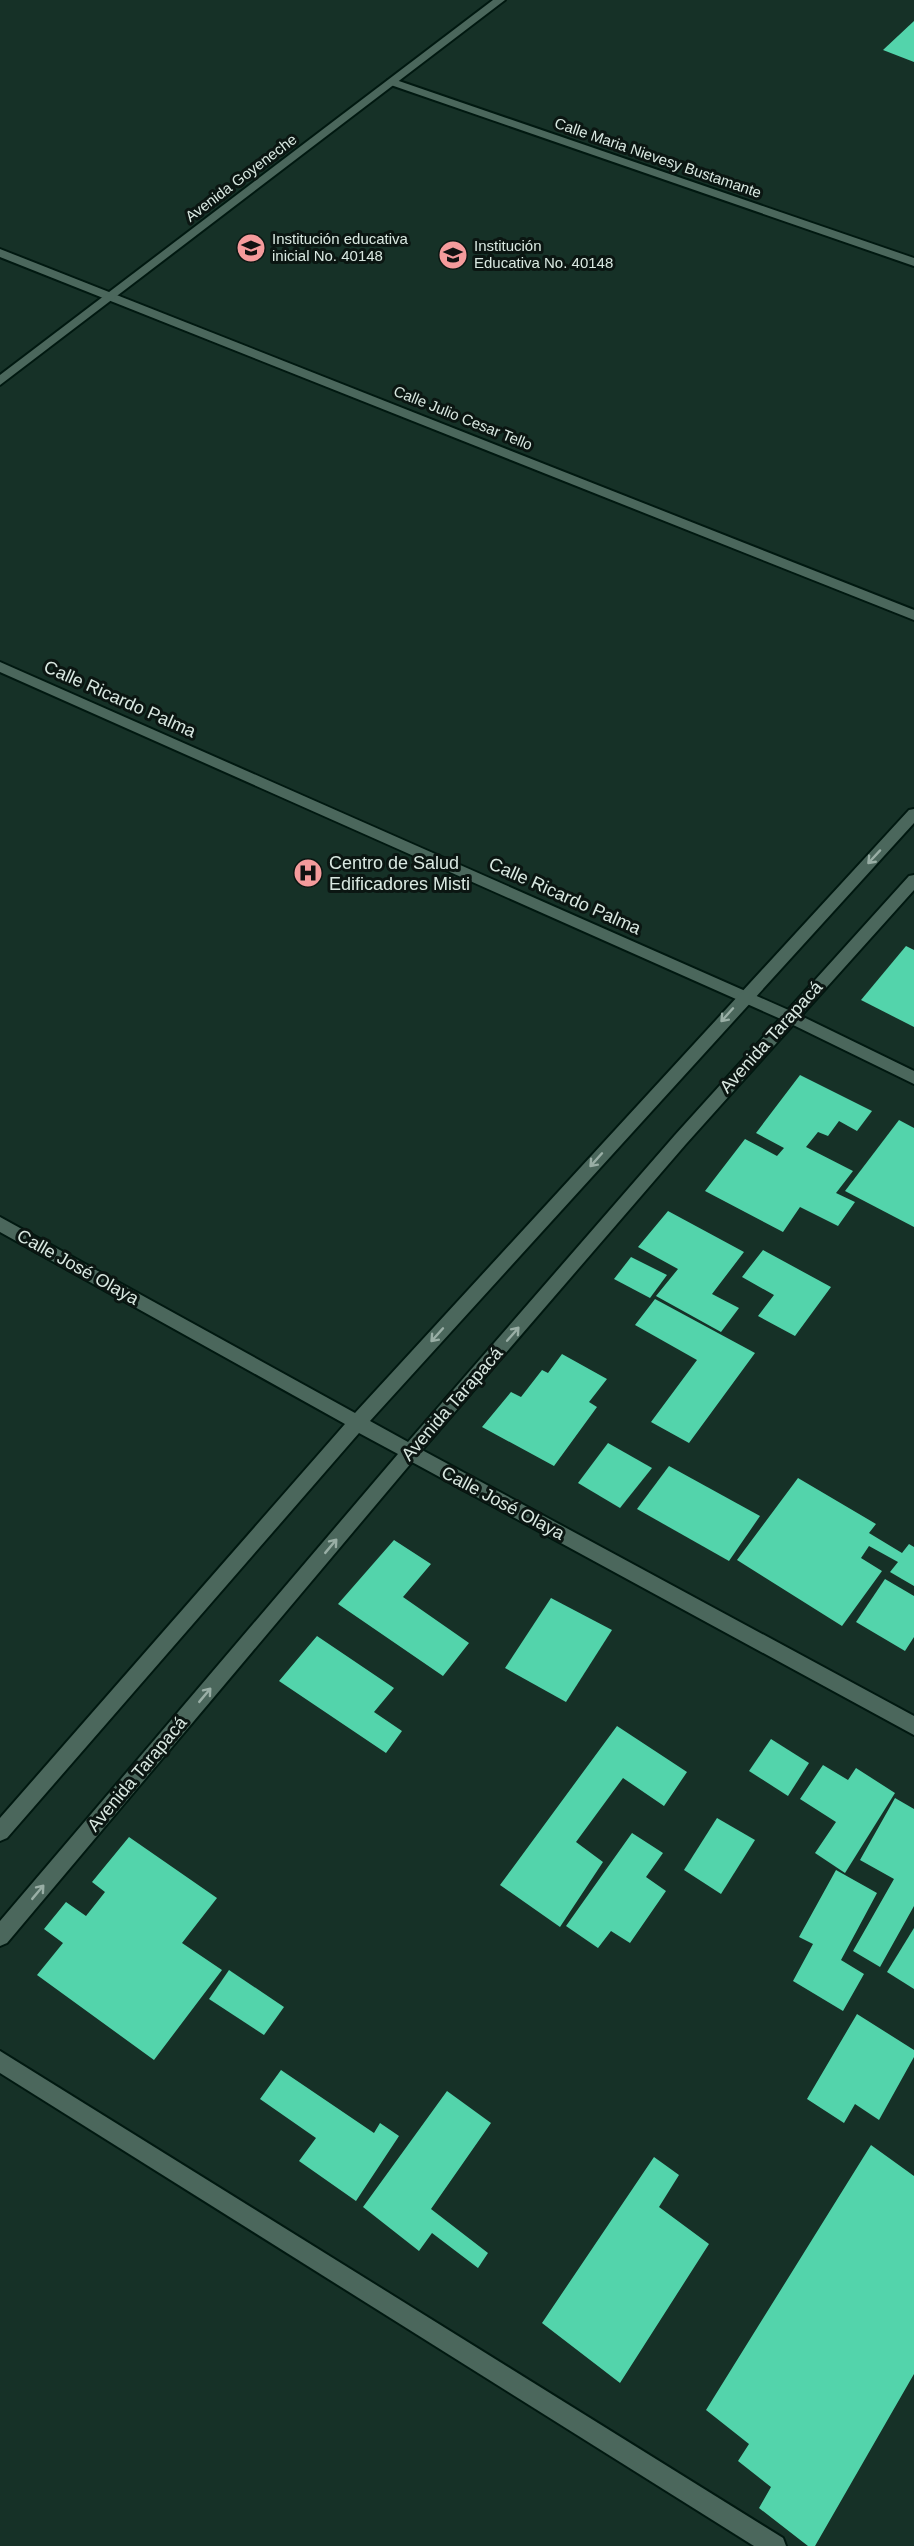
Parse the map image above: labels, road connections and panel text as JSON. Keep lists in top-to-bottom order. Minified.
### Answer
{"streets":{"street":["Calle Maria Nievesy Bustamante","Avenida Goyeneche","Calle Julio Cesar Tello","Calle Ricardo Palma","Avenida Tarapacá","Calle José Olaya"]},"crossings":[["Calle Maria Nievesy Bustamante","Avenida Goyeneche"],["Avenida Goyeneche","Calle Julio Cesar Tello"],["Calle Ricardo Palma","Avenida Tarapacá"],["Avenida Tarapacá","Calle José Olaya"]],"places":{"school or university":["Institución educativa inicial No. 40148","Institución Educativa No. 40148"],"hospital":["Centro de Salud Edificadores Misti"]}}
